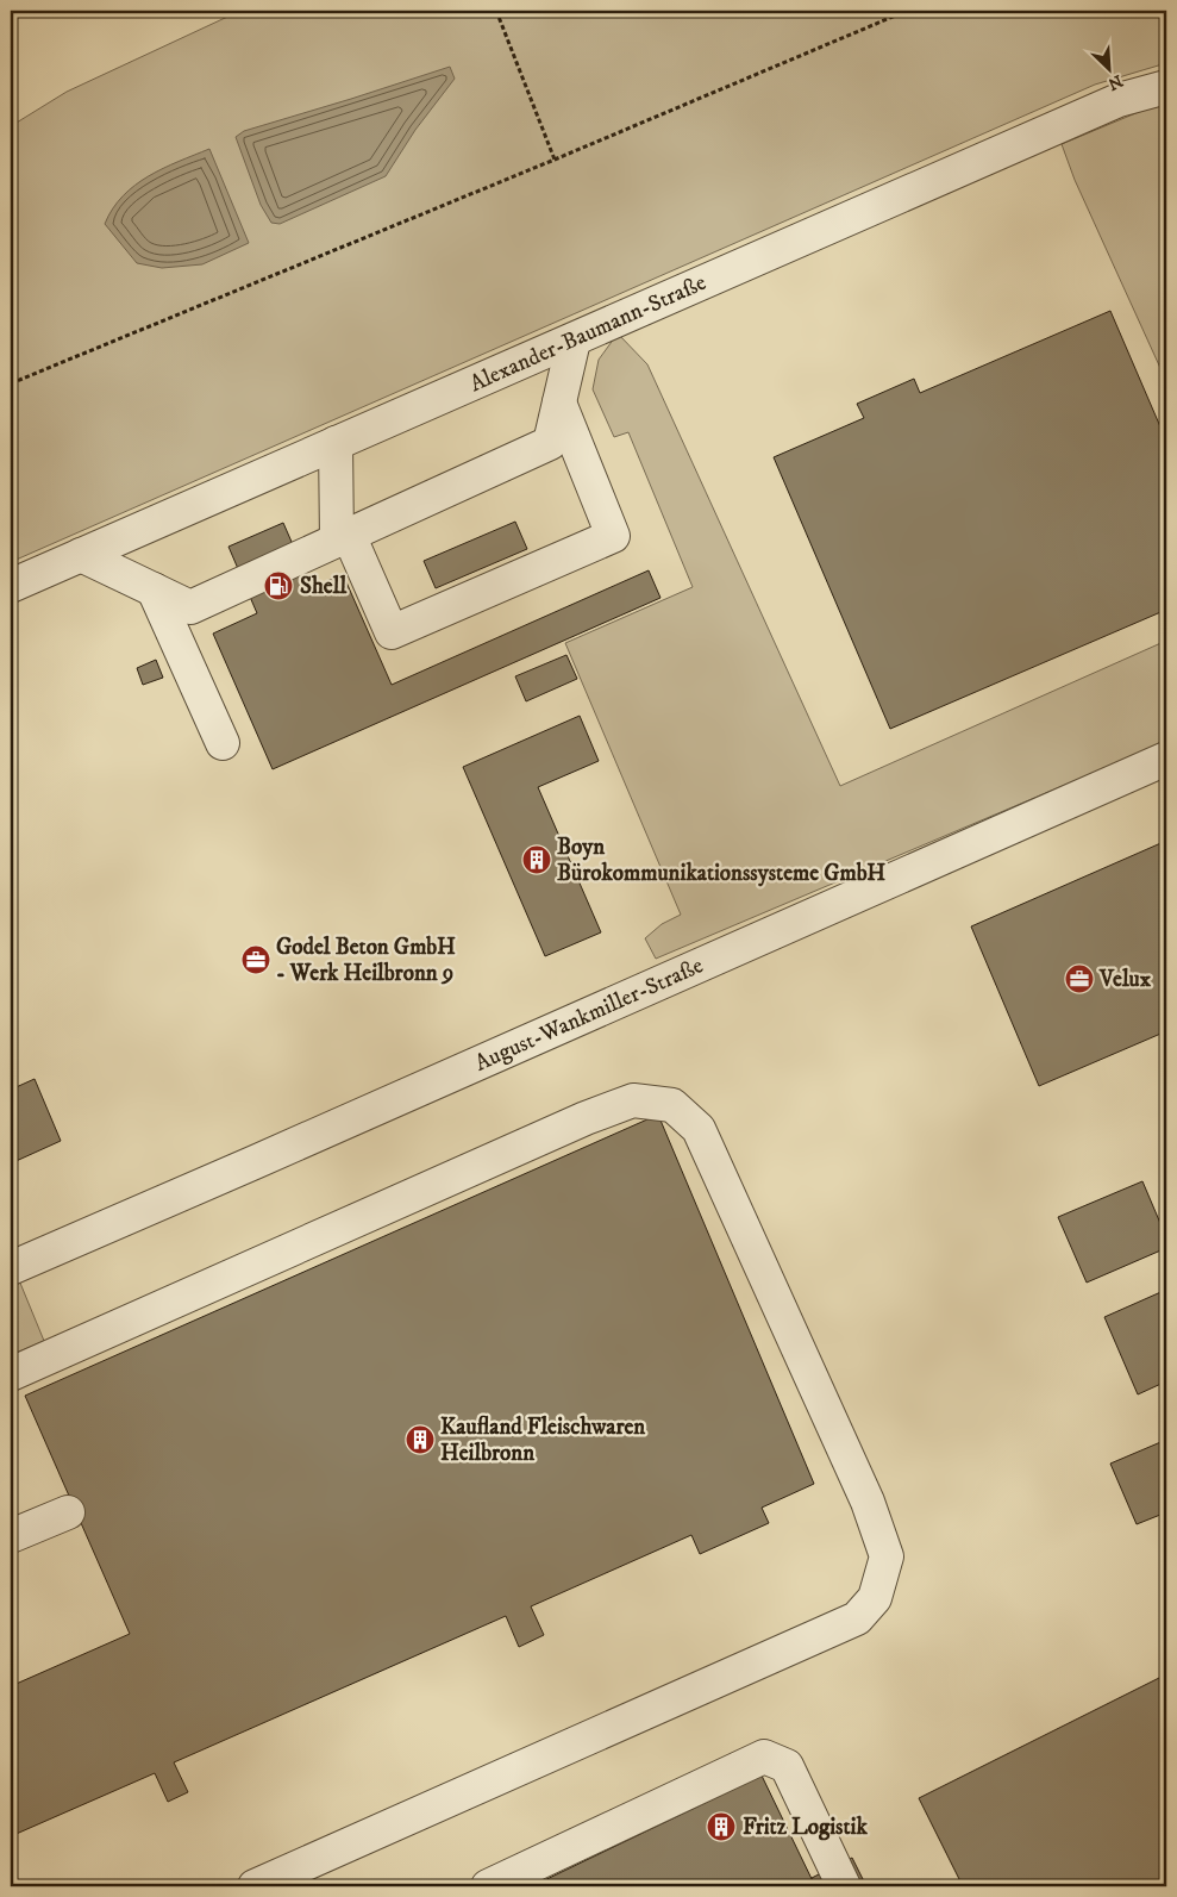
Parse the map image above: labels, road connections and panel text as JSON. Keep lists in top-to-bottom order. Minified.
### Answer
{"streets":{"street":["Alexander-Baumann-Straße","August-Wankmiller-Straße"]},"places":{"fuel station":["Shell"],"building":["Boyn Bürokommunikationssysteme GmbH","Kaufland Fleischwaren Heilbronn","Fritz Logistik"],"office":["Godel Beton GmbH - Werk Heilbronn 9","Velux"]},"north":"bottom right"}
